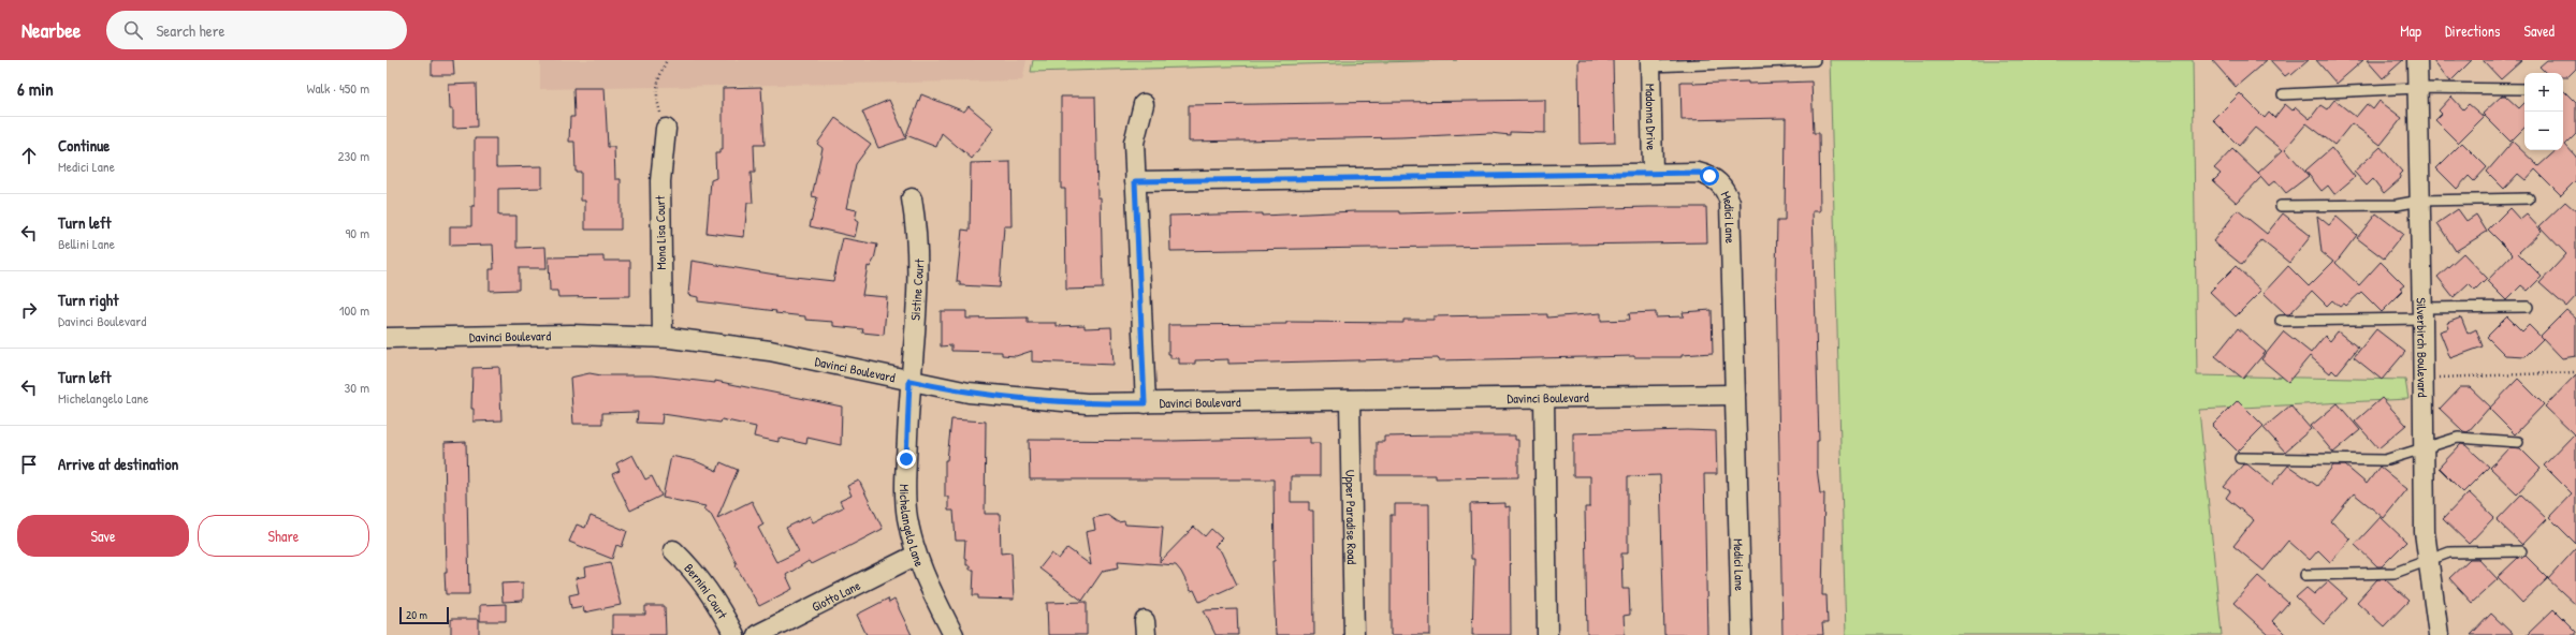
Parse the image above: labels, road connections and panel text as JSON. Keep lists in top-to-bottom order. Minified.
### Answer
{"streets":{"street":["Madonna Drive","Medici Lane","Mona Lisa Court","Sistine Court","Davinci Boulevard","Silverbirch Boulevard","Upper Paradise Road","Michelangelo Lane","Bernini Court","Giotto Lane"]},"crossings":[["Madonna Drive","Medici Lane"],["Medici Lane","Davinci Boulevard"],["Mona Lisa Court","Davinci Boulevard"],["Sistine Court","Davinci Boulevard"],["Sistine Court","Michelangelo Lane"],["Davinci Boulevard","Upper Paradise Road"],["Davinci Boulevard","Michelangelo Lane"],["Michelangelo Lane","Giotto Lane"]],"scale_bar":"20 m","page":{"header":"Nearbee","search":"Search here","nav":["Map","Directions","Saved"],"heading":["6 min","Walk · 450 m"],"map_buttons":["+","−"],"list":[["Continue","Medici Lane","230 m"],["Turn left","Bellini Lane","90 m"],["Turn right","Davinci Boulevard","100 m"],["Turn left","Michelangelo Lane","30 m"],"Arrive at destination"],"buttons":["Save","Share"],"scale":"20 m"}}
